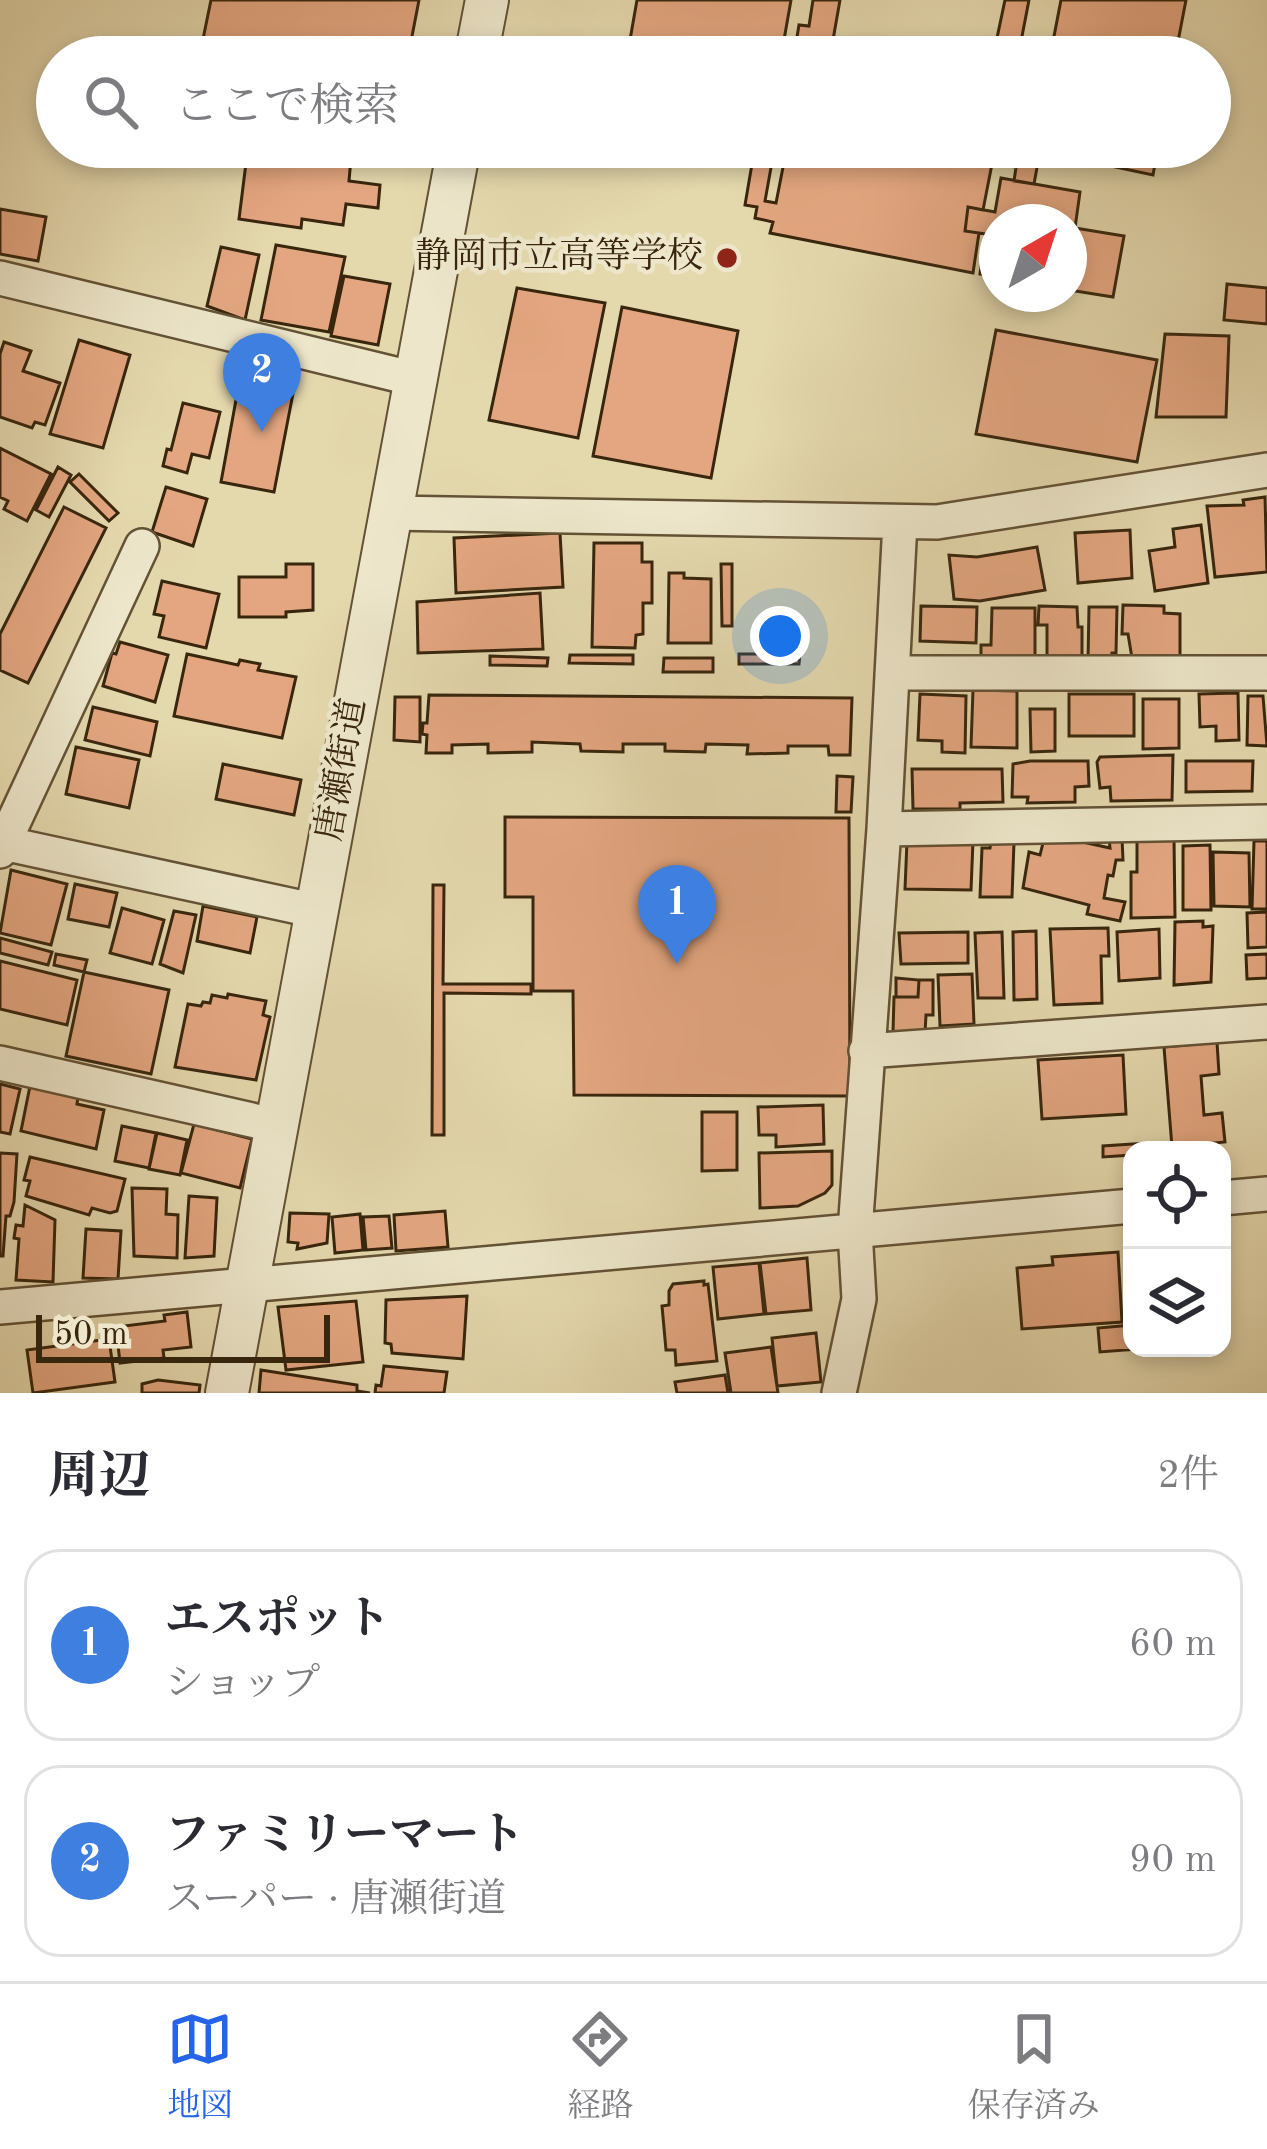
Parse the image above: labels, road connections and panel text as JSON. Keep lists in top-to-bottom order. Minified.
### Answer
{"streets":{"street":["唐瀬街道"]},"places":["静岡市立高等学校"],"scale_bar":"50 m","north":"top right","page":{"search":"ここで検索","pins":["2","1"],"scale":"50 m","heading":["周辺","2件"],"list":[{"mark":"1","name":"エスポット","note":"ショップ","value":"60 m"},{"mark":"2","name":"ファミリーマート","note":"スーパー · 唐瀬街道","value":"90 m"}],"nav":["地図","経路","保存済み"]}}
